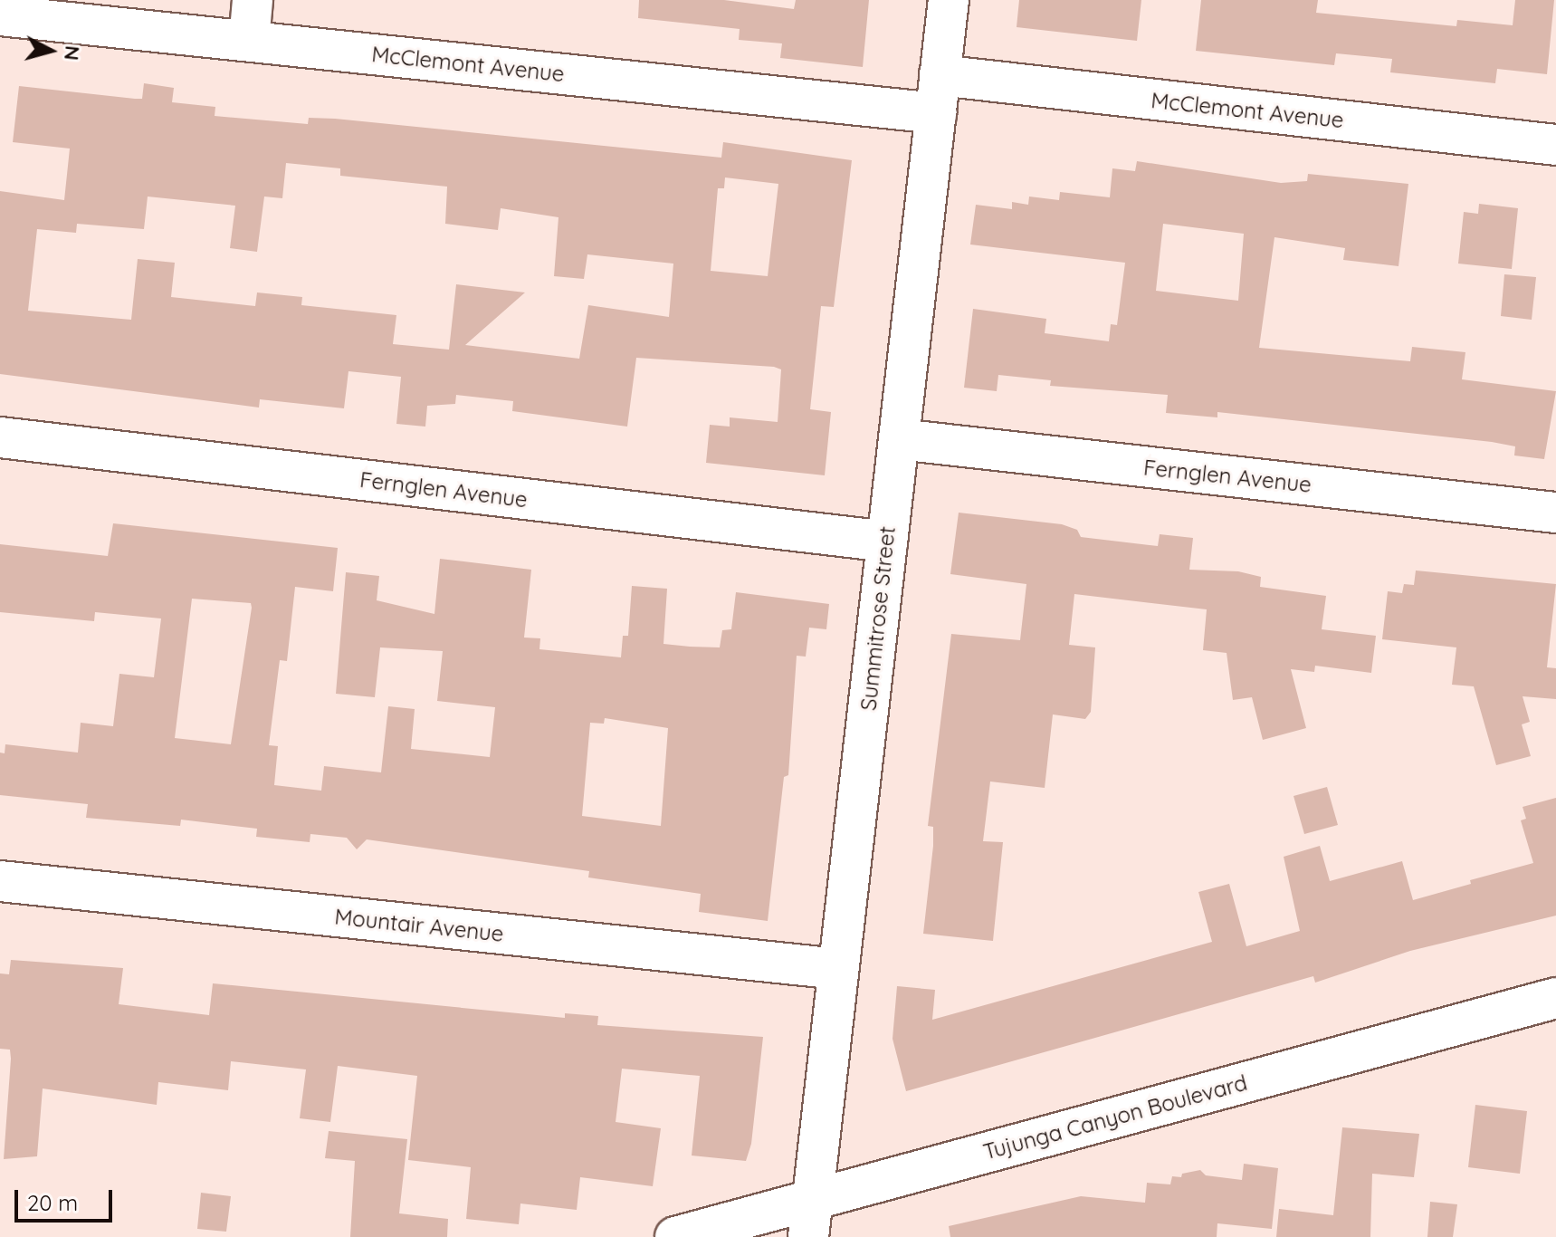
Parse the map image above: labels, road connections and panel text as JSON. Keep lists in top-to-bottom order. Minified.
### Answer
{"streets":{"street":["McClemont Avenue","Fernglen Avenue","Summitrose Street","Mountair Avenue","Tujunga Canyon Boulevard"]},"crossings":[["McClemont Avenue","Summitrose Street"],["Fernglen Avenue","Summitrose Street"],["Summitrose Street","Mountair Avenue"],["Summitrose Street","Tujunga Canyon Boulevard"]],"scale_bar":"20 m","north":"right"}
